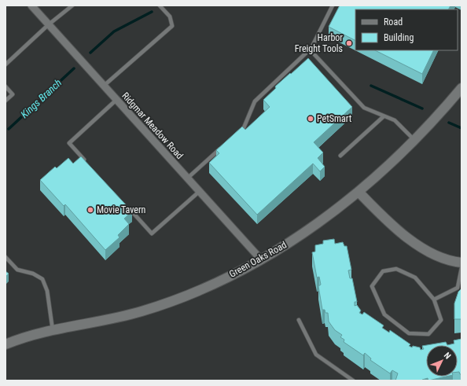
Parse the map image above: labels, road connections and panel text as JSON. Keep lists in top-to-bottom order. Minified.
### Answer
{"streets":{"main road":["Green Oaks Road"],"street":["Ridgmar Meadow Road"]},"crossings":[["Ridgmar Meadow Road","Green Oaks Road"]],"water":["Kings Branch"],"places":["Harbor Freight Tools","PetSmart","Movie Tavern"],"legend":["Road","Building"],"north":"top right"}
